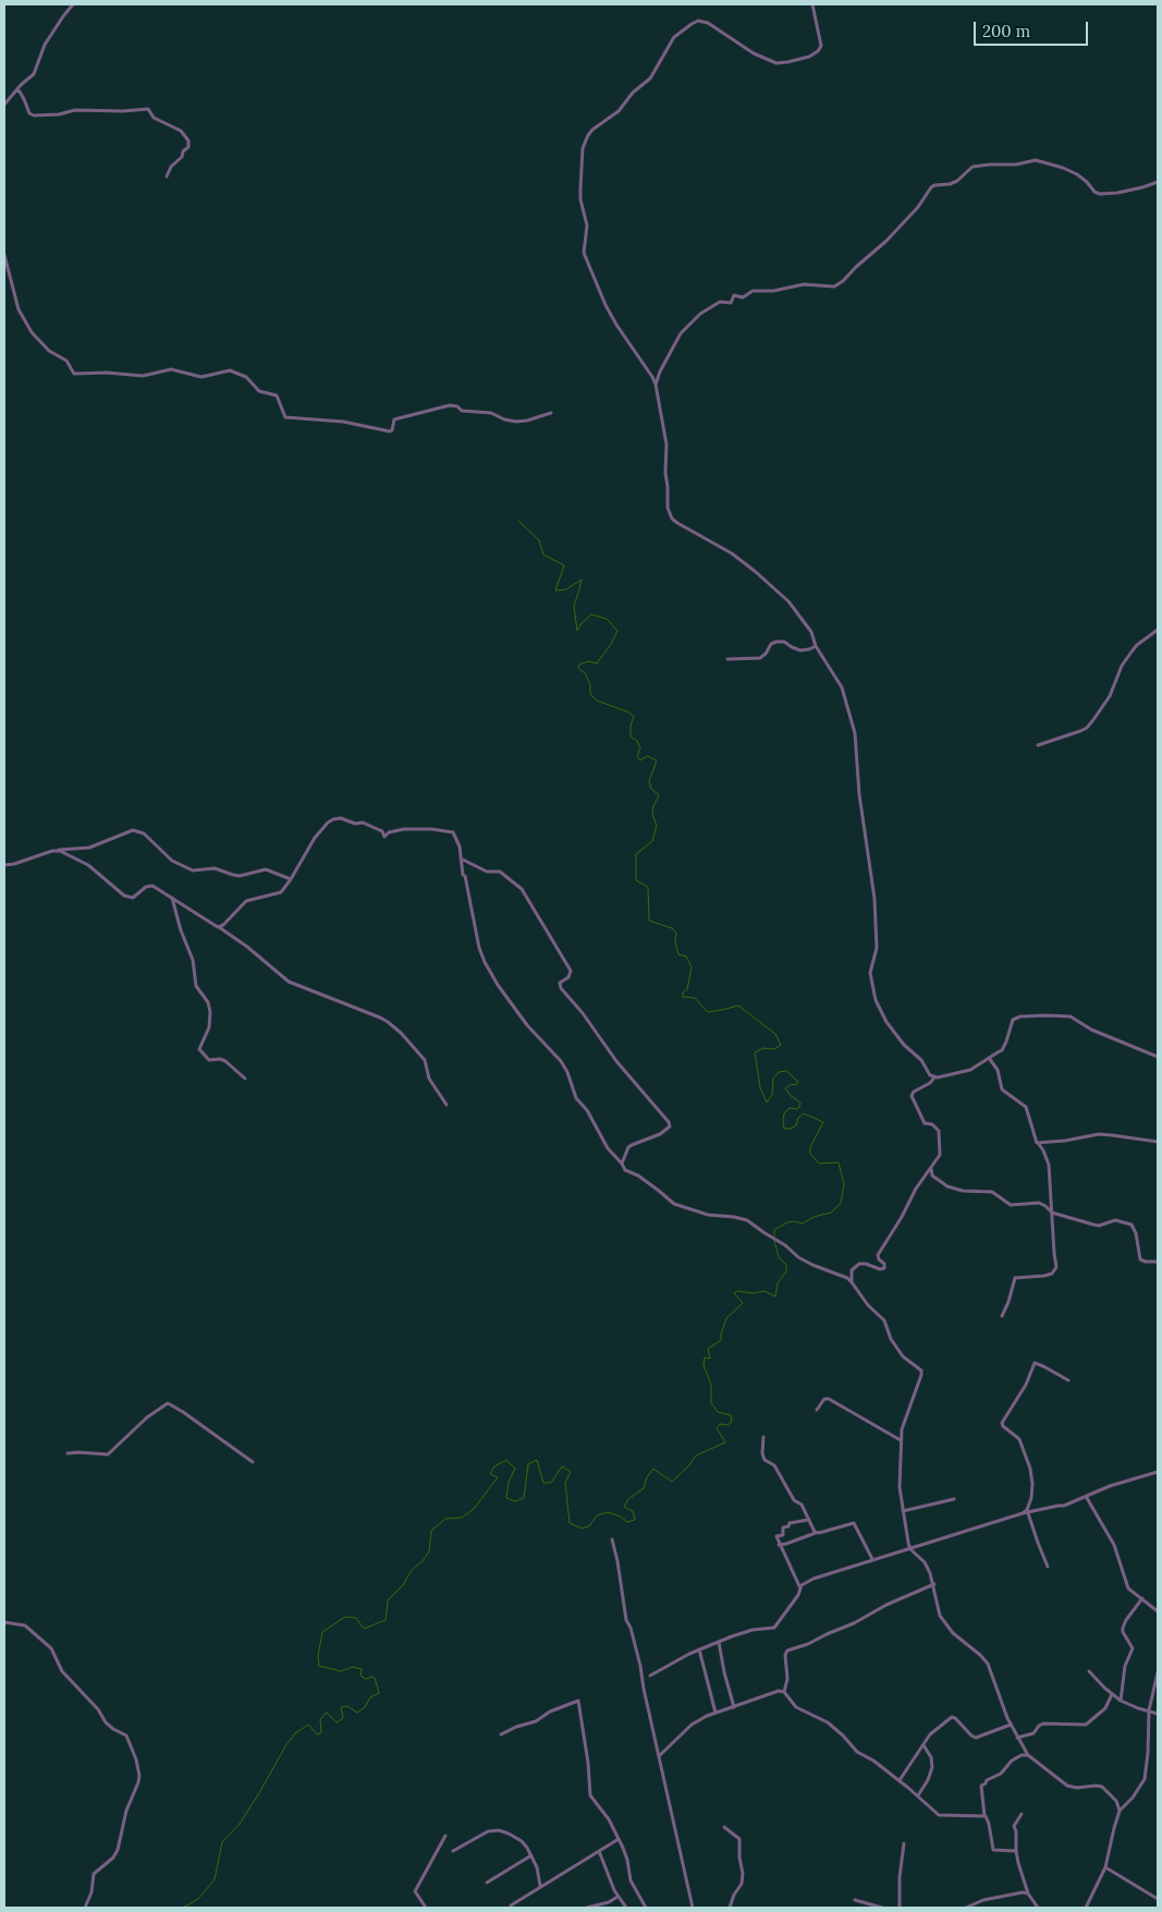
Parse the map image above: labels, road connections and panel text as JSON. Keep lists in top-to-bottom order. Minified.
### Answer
{"scale_bar":"200 m"}
